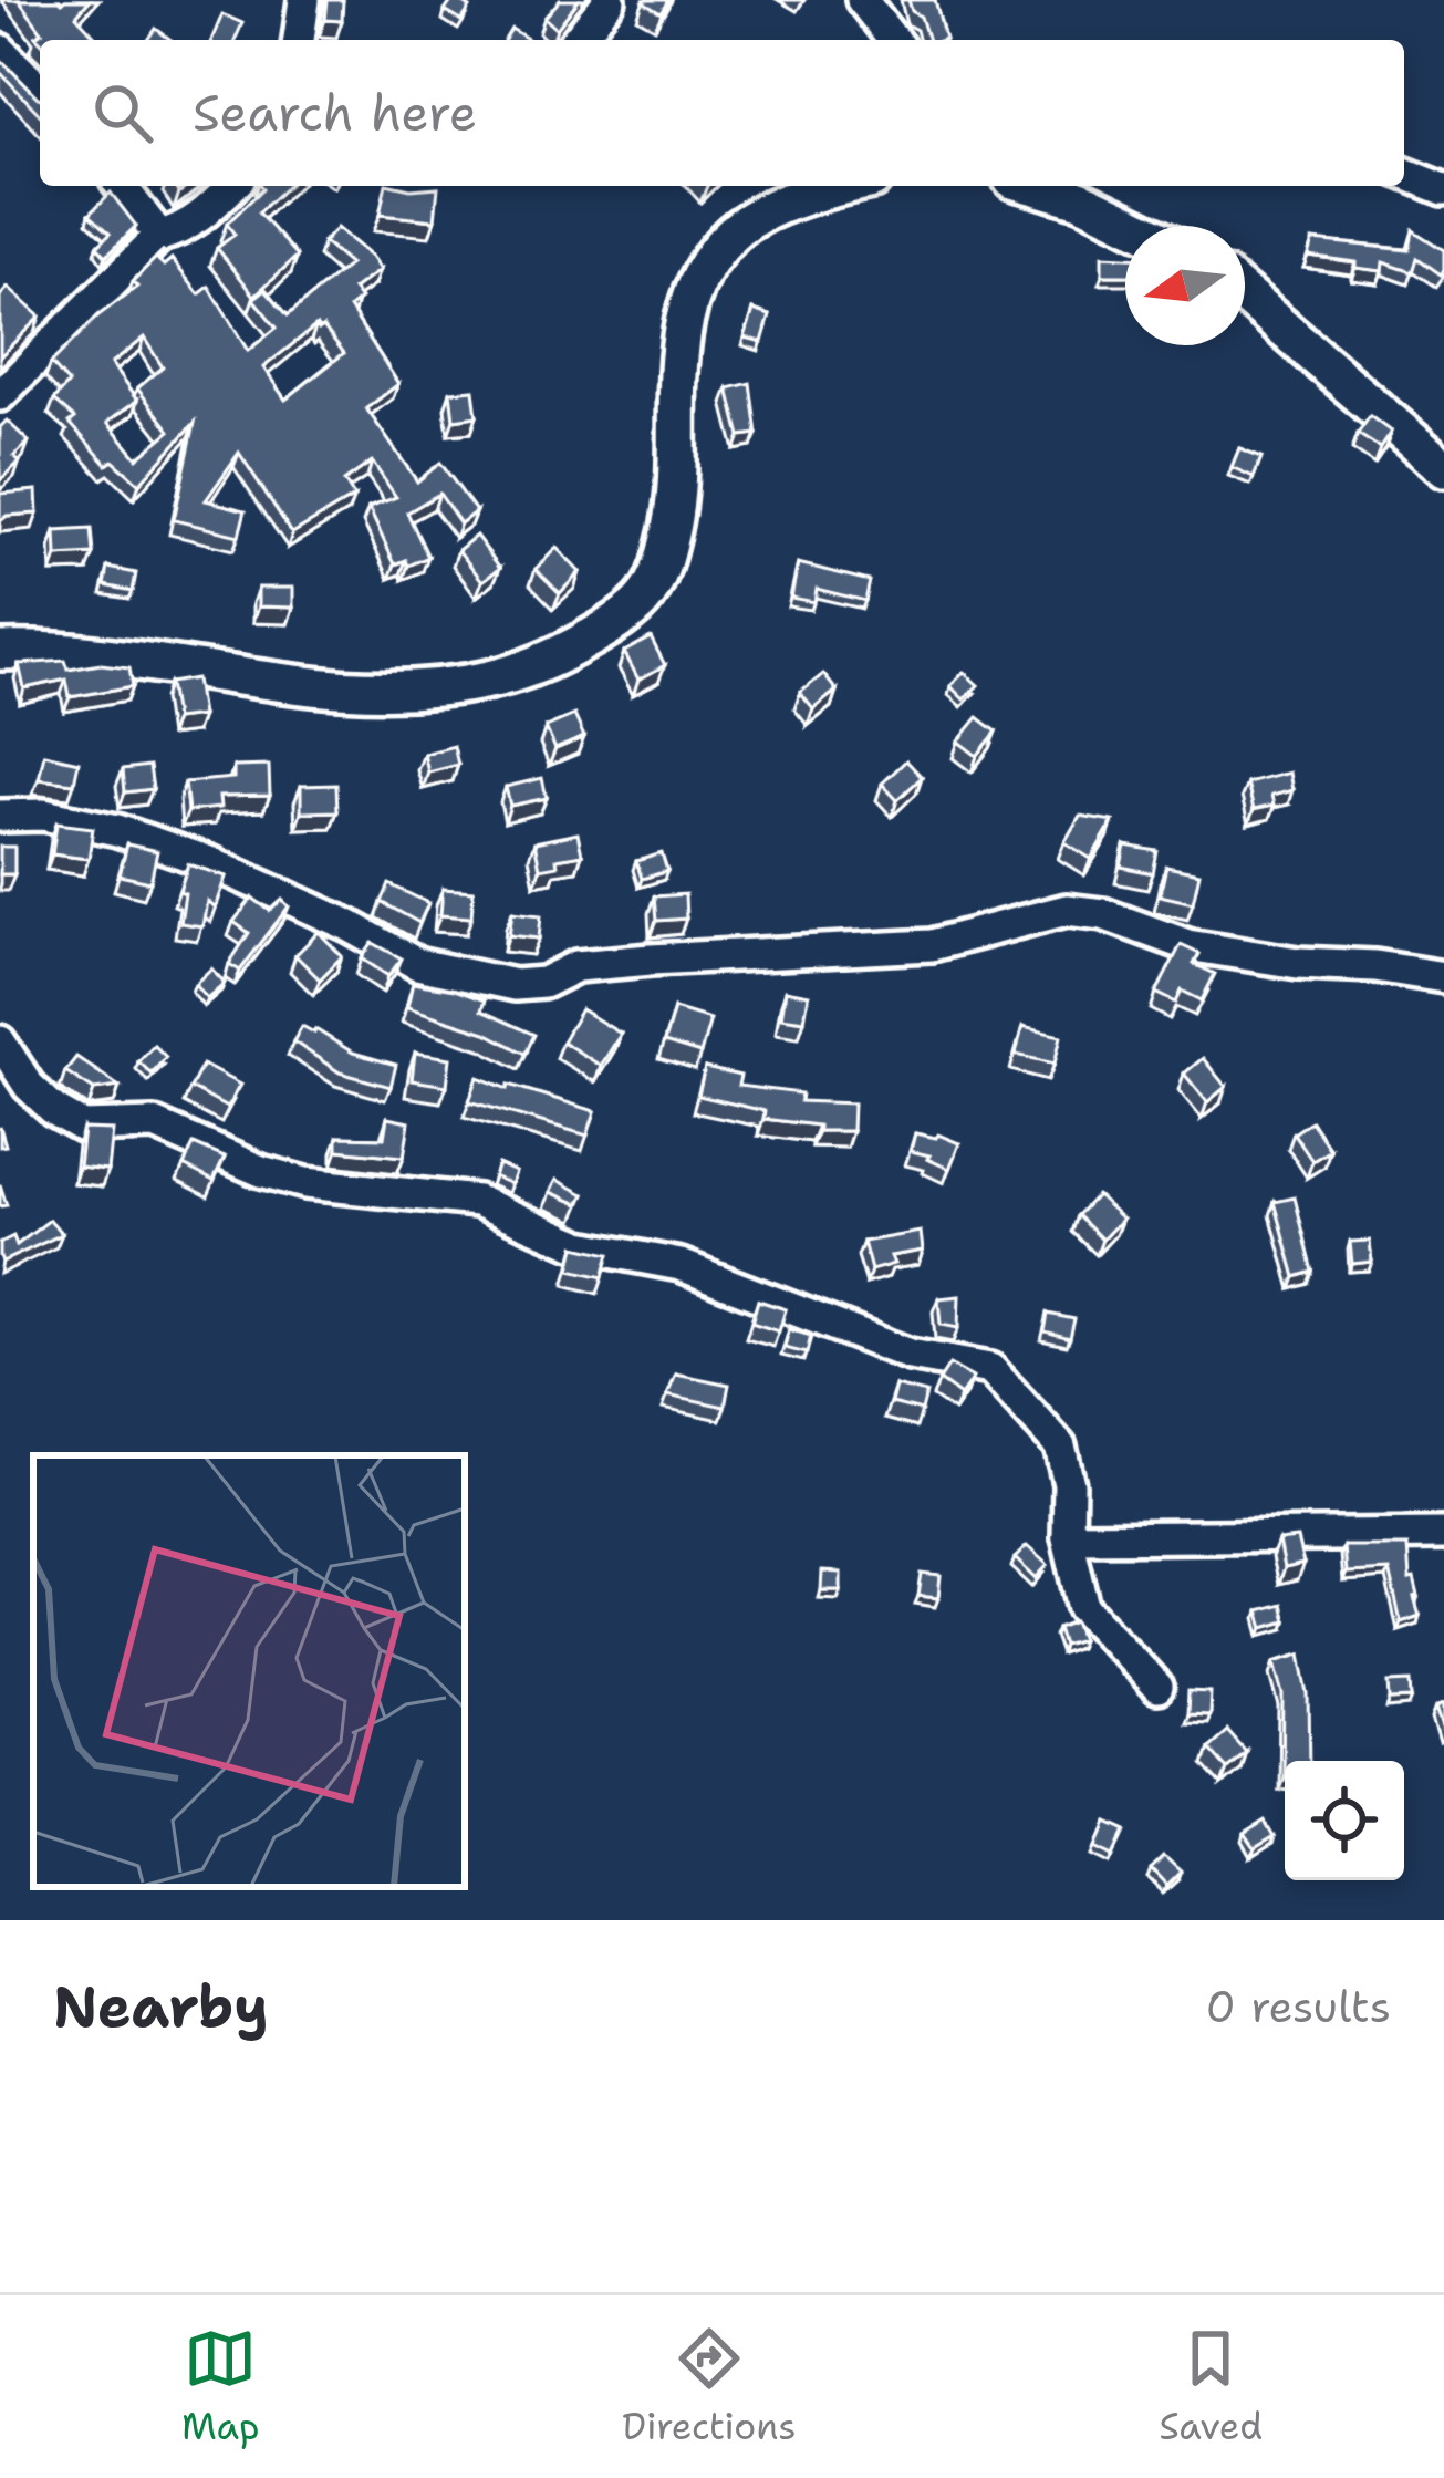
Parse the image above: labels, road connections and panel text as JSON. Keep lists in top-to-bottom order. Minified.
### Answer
{"north":"left","page":{"search":"Search here","heading":["Nearby","0 results"],"nav":["Map","Directions","Saved"]}}
